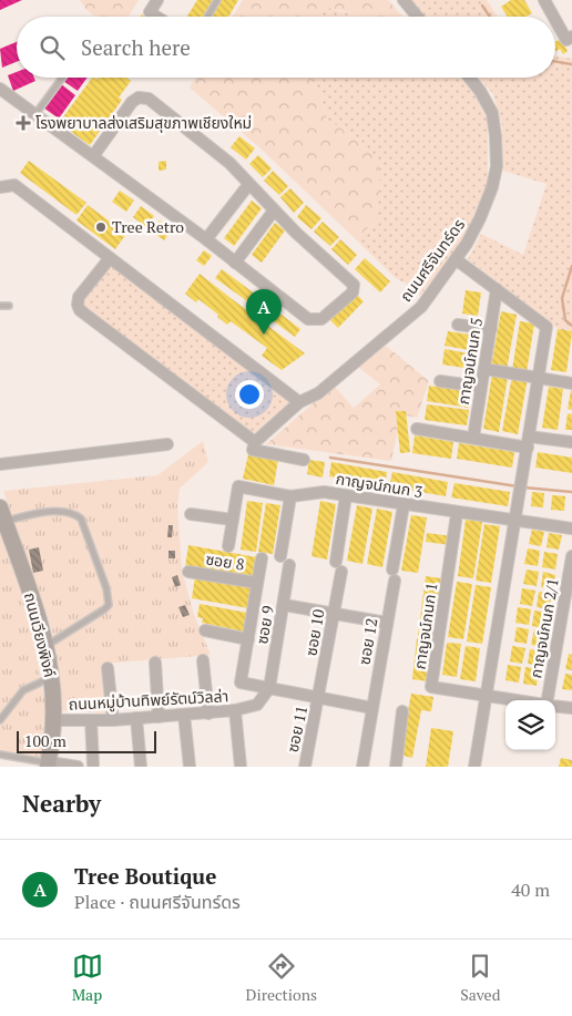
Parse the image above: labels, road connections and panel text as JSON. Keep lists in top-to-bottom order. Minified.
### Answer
{"streets":{"street":["ถนนศรีจันทร์ดร","กาญจน์กนก 5","กาญจน์กนก 3","ซอย 8","ซอย 9","กาญจน์กนก 1","กาญจน์กนก 2/1","ซอย 10","ถนนเวียงพิงค์","ซอย 12","ถนนหมู่บ้านทิพย์รัตน์วิลล่า","ซอย 11"]},"crossings":[["กาญจน์กนก 3","กาญจน์กนก 1"],["กาญจน์กนก 3","ซอย 10"],["กาญจน์กนก 3","ซอย 12"],["ซอย 8","ซอย 9"],["ซอย 8","ถนนหมู่บ้านทิพย์รัตน์วิลล่า"],["ซอย 9","ถนนหมู่บ้านทิพย์รัตน์วิลล่า"],["ซอย 10","ซอย 11"],["ถนนเวียงพิงค์","ถนนหมู่บ้านทิพย์รัตน์วิลล่า"]],"places":{"health":["โรงพยาบาลส่งเสริมสุขภาพเชียงใหม่"],"other":["Tree Retro"]},"scale_bar":"100 m","page":{"search":"Search here","pins":"A","scale":"100 m","heading":"Nearby","list":[{"mark":"A","name":"Tree Boutique","note":"Place · ถนนศรีจันทร์ดร","value":"40 m"}],"nav":["Map","Directions","Saved"]}}
